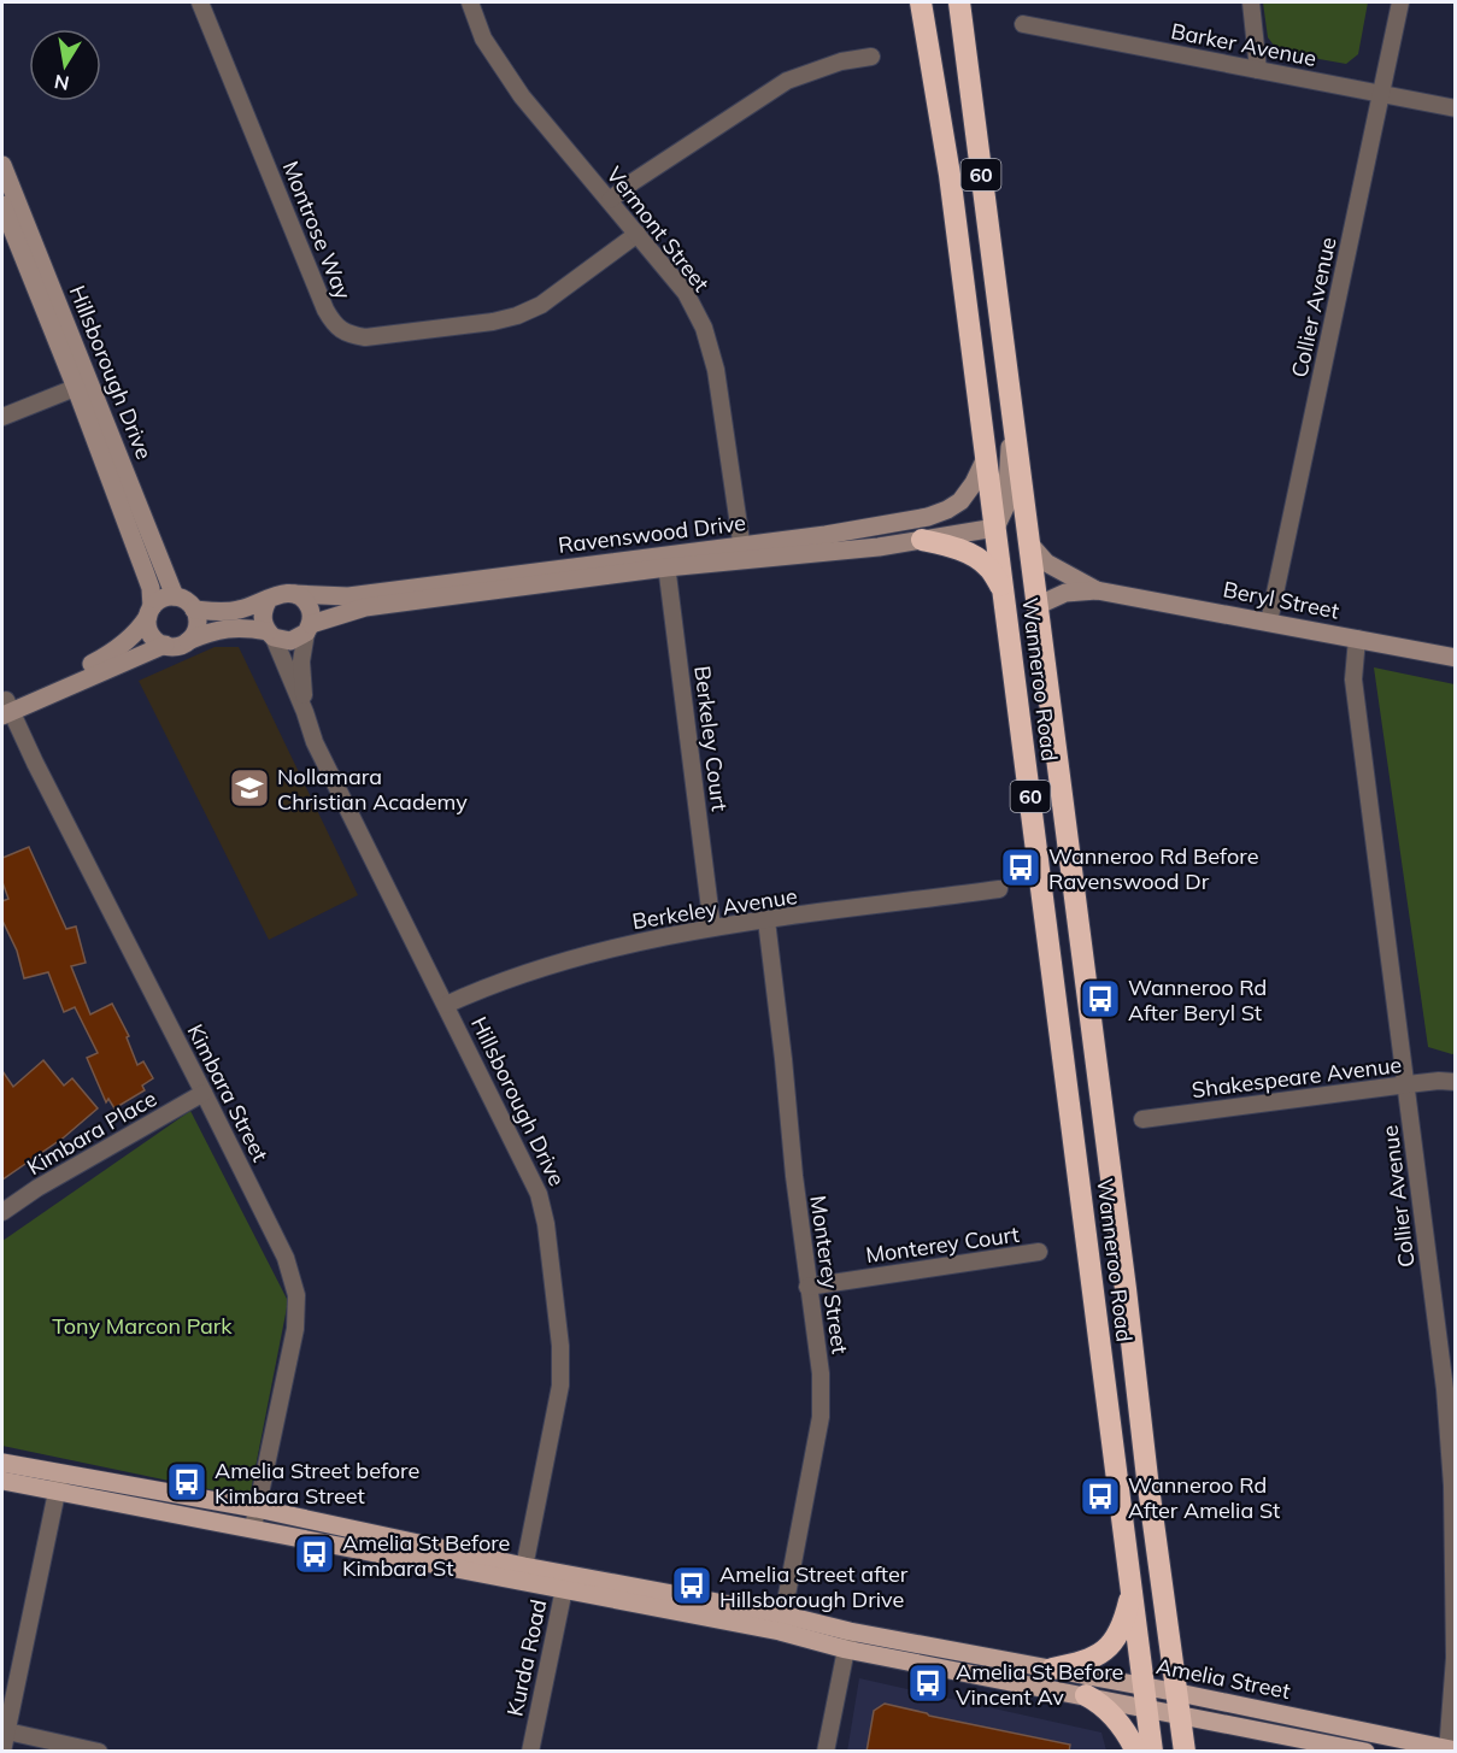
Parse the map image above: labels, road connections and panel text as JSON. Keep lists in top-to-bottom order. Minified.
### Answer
{"streets":{"highway":["60","Wanneroo Road"],"main road":["Amelia Street"],"street":["Barker Avenue","Vermont Street","Montrose Way","Collier Avenue","Hillsborough Drive","Ravenswood Drive","Beryl Street","Berkeley Court","Berkeley Avenue","Shakespeare Avenue","Kimbara Street","Kimbara Place","Monterey Court","Monterey Street","Kurda Road"]},"crossings":[["Barker Avenue","Collier Avenue"],["Vermont Street","Montrose Way"],["Vermont Street","Ravenswood Drive"],["Collier Avenue","Beryl Street"],["Collier Avenue","Shakespeare Avenue"],["Collier Avenue","Amelia Street"],["Hillsborough Drive","Ravenswood Drive"],["Hillsborough Drive","Berkeley Avenue"],["Hillsborough Drive","Amelia Street"],["Ravenswood Drive","Wanneroo Road"],["Ravenswood Drive","Berkeley Court"],["Beryl Street","Wanneroo Road"],["Wanneroo Road","Amelia Street"],["Berkeley Court","Berkeley Avenue"],["Berkeley Avenue","Monterey Street"],["Kimbara Street","Kimbara Place"],["Kimbara Street","Amelia Street"],["Monterey Court","Monterey Street"],["Monterey Street","Amelia Street"],["Kurda Road","Amelia Street"]],"parks":["Tony Marcon Park"],"places":{"school or university":["Nollamara Christian Academy"],"bus stop":["Wanneroo Rd Before Ravenswood Dr","Wanneroo Rd After Beryl St","Amelia Street before Kimbara Street","Wanneroo Rd After Amelia St","Amelia St Before Kimbara St","Amelia Street after Hillsborough Drive","Amelia St Before Vincent Av"]},"north":"bottom"}
